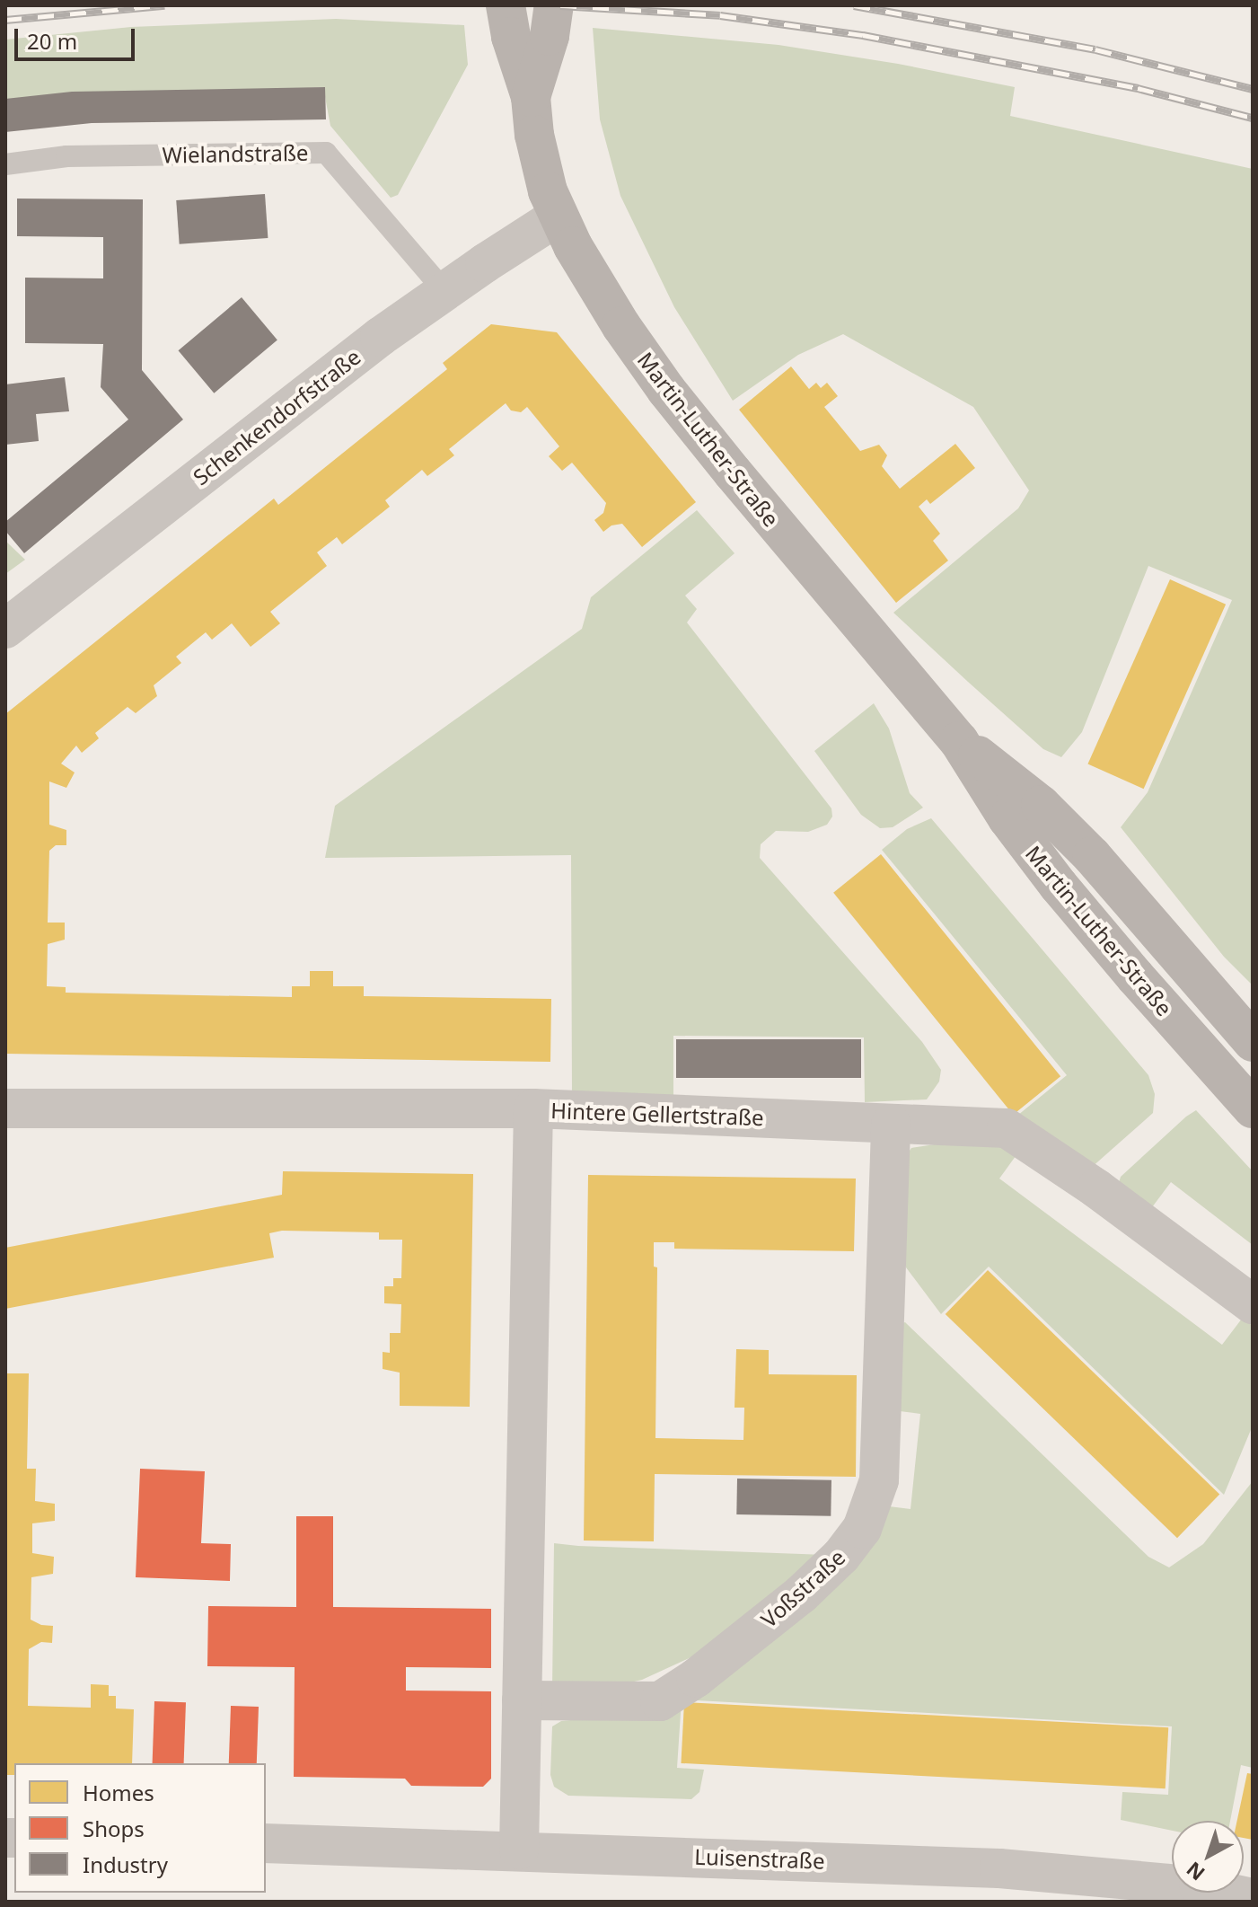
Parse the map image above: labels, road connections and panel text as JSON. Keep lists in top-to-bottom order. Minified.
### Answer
{"streets":{"main road":["Martin-Luther-Straße"],"street":["Schenkendorfstraße","Hintere Gellertstraße","Voßstraße","Luisenstraße"],"lane":["Wielandstraße"]},"crossings":[["Wielandstraße","Schenkendorfstraße"],["Schenkendorfstraße","Martin-Luther-Straße"],["Hintere Gellertstraße","Voßstraße"]],"legend":["Homes","Shops","Industry"],"scale_bar":"20 m","north":"bottom left"}
